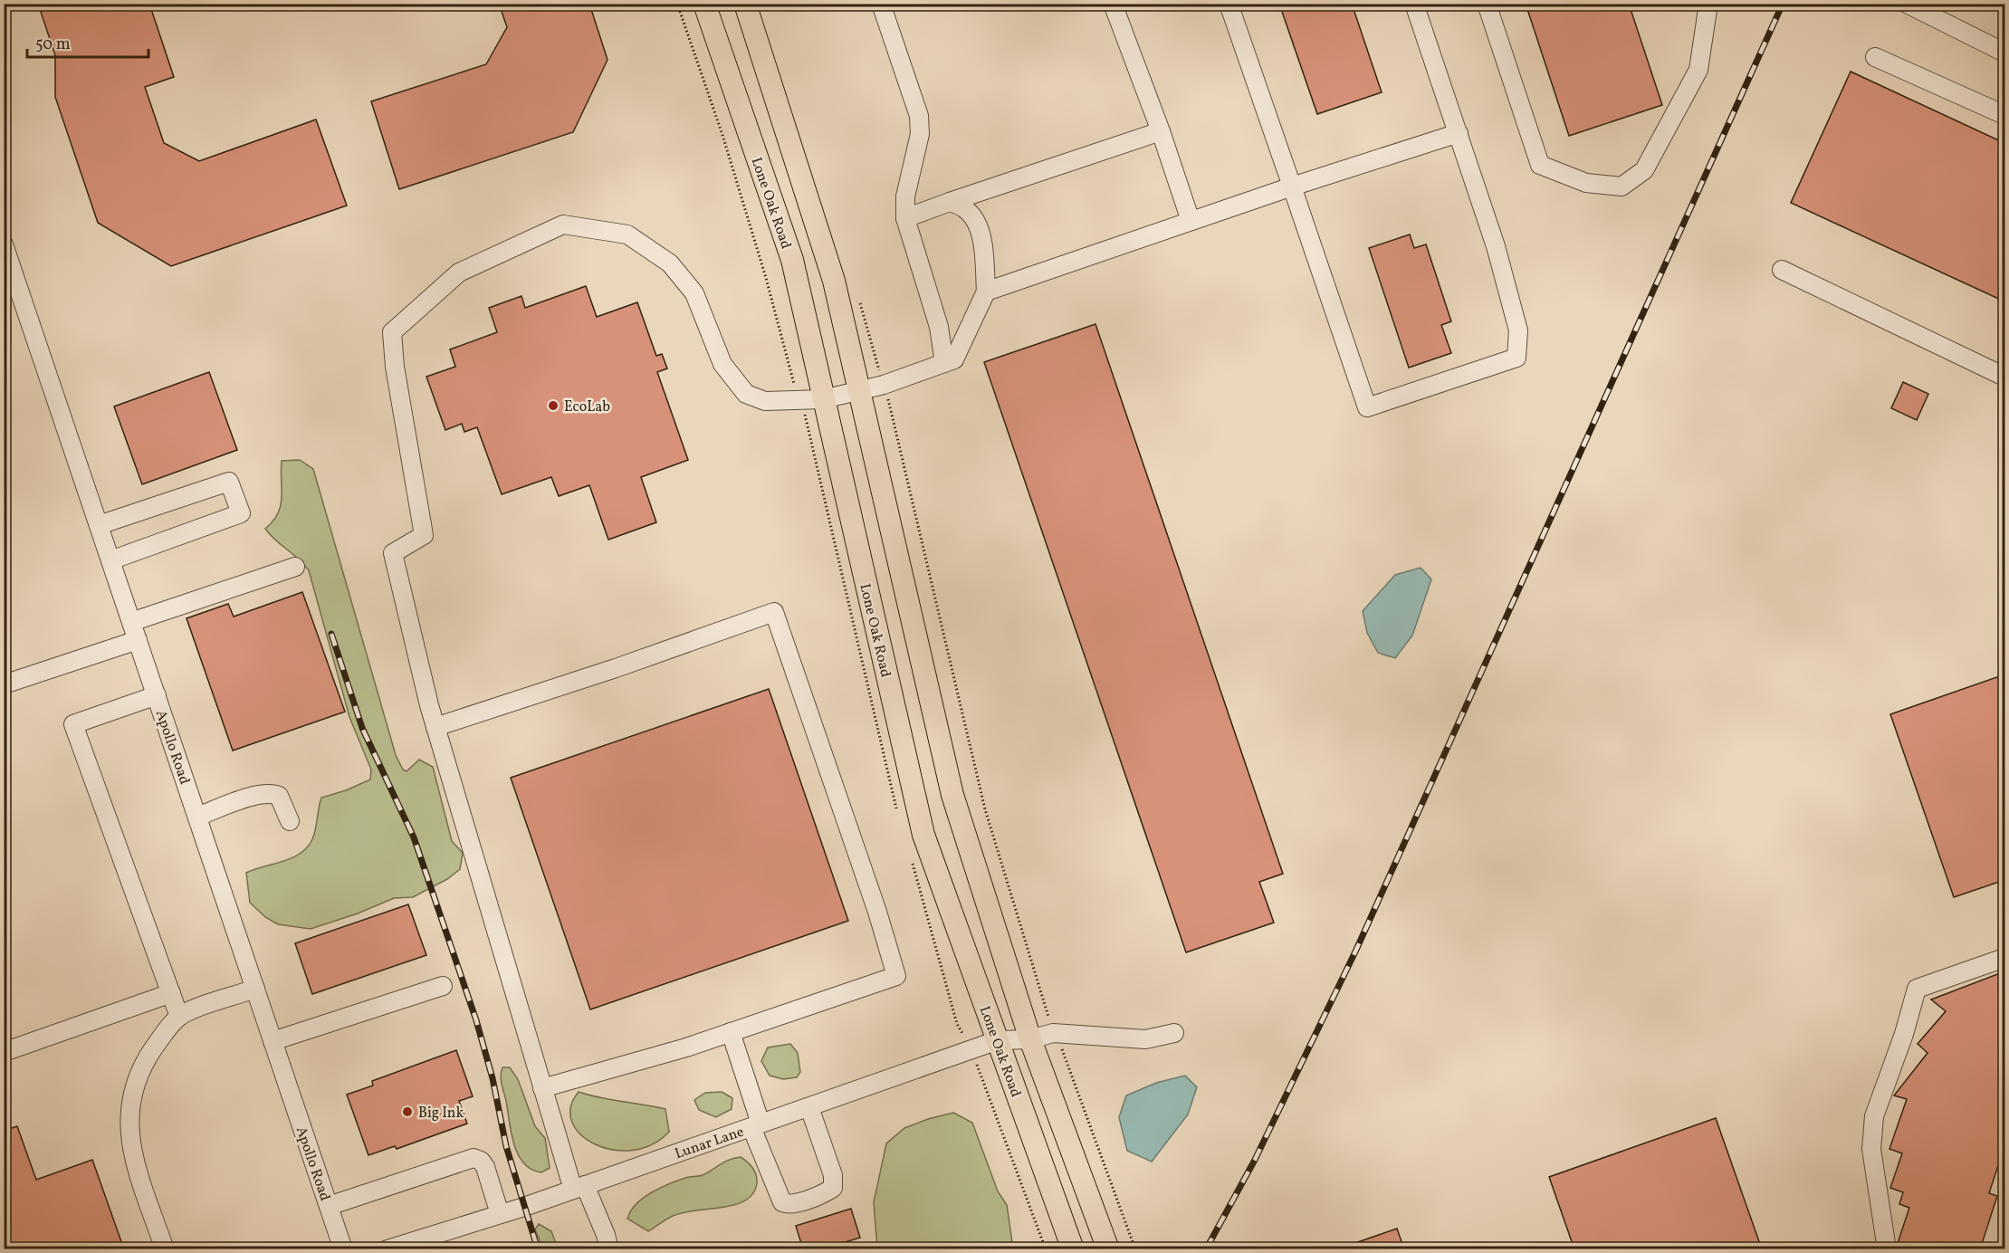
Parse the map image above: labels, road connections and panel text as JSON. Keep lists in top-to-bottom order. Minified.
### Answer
{"streets":{"main road":["Lone Oak Road"],"street":["Apollo Road","Lunar Lane"]},"crossings":[["Lone Oak Road","Lunar Lane"]],"places":["EcoLab","Big Ink"],"scale_bar":"50 m"}
